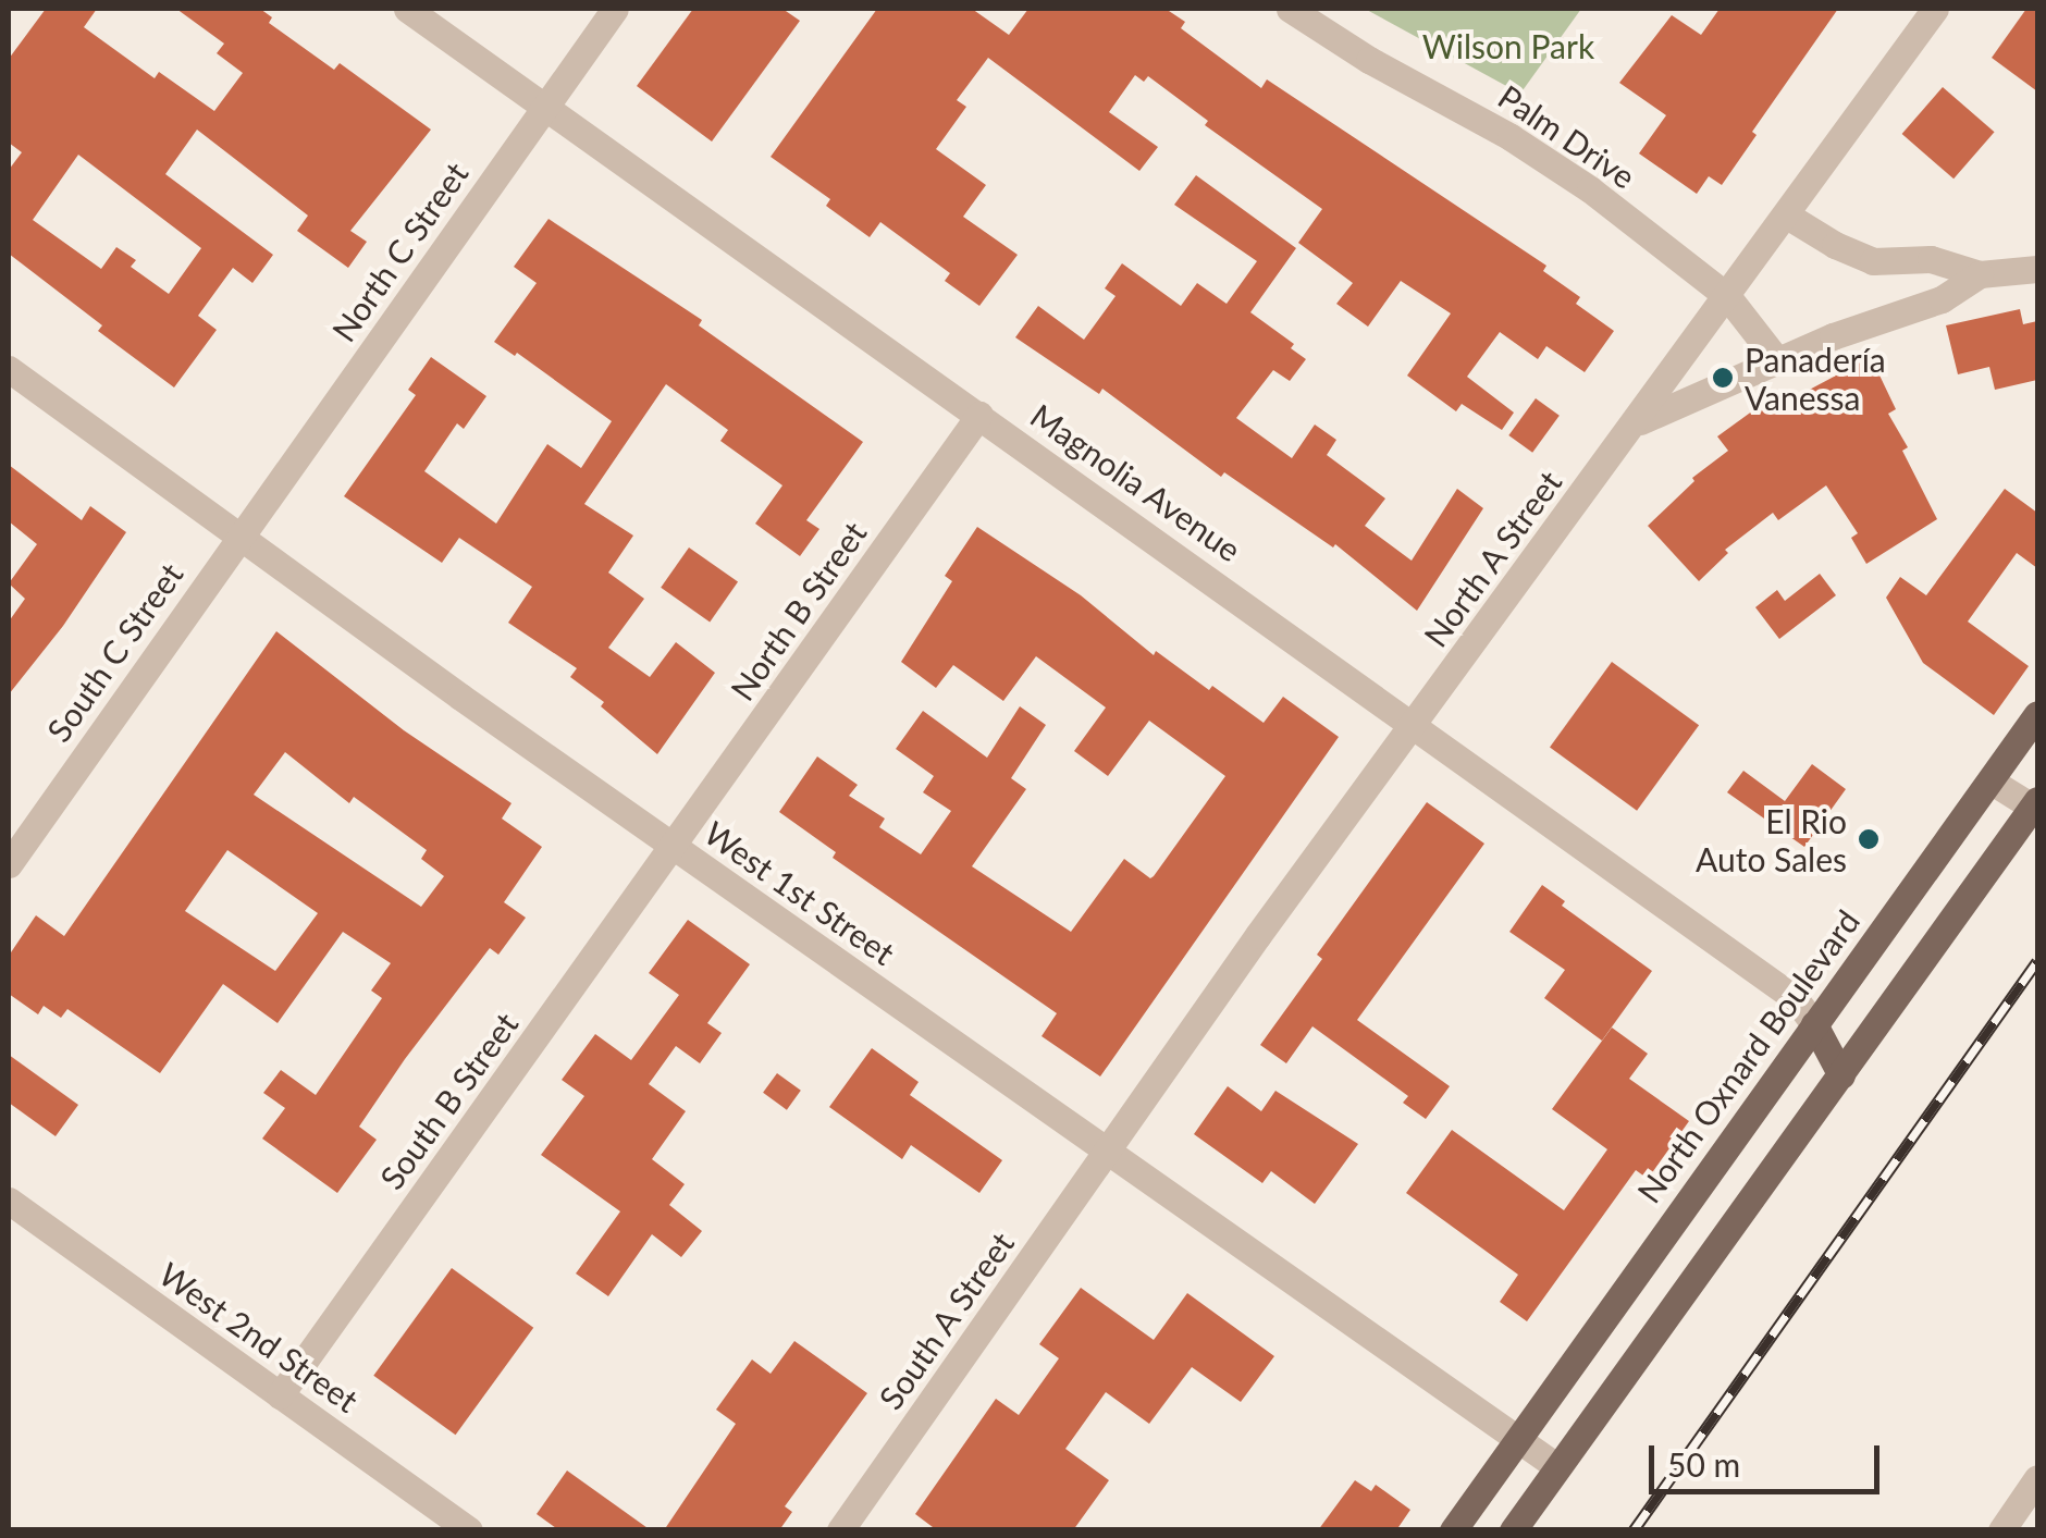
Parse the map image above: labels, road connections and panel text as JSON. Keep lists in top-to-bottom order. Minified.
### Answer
{"streets":{"main road":["North Oxnard Boulevard"],"street":["Palm Drive","North C Street","Magnolia Avenue","North A Street","North B Street","South C Street","West 1st Street","South B Street","South A Street","West 2nd Street"]},"crossings":[["Palm Drive","North A Street"],["North C Street","Magnolia Avenue"],["North C Street","South C Street"],["North C Street","West 1st Street"],["Magnolia Avenue","North A Street"],["Magnolia Avenue","North B Street"],["Magnolia Avenue","North Oxnard Boulevard"],["North A Street","West 1st Street"],["North A Street","South A Street"],["North B Street","West 1st Street"],["North B Street","South B Street"],["South C Street","West 1st Street"],["West 1st Street","North Oxnard Boulevard"],["West 1st Street","South B Street"],["West 1st Street","South A Street"],["South B Street","West 2nd Street"]],"parks":["Wilson Park"],"places":["Panadería Vanessa","El Rio Auto Sales"],"scale_bar":"50 m"}
